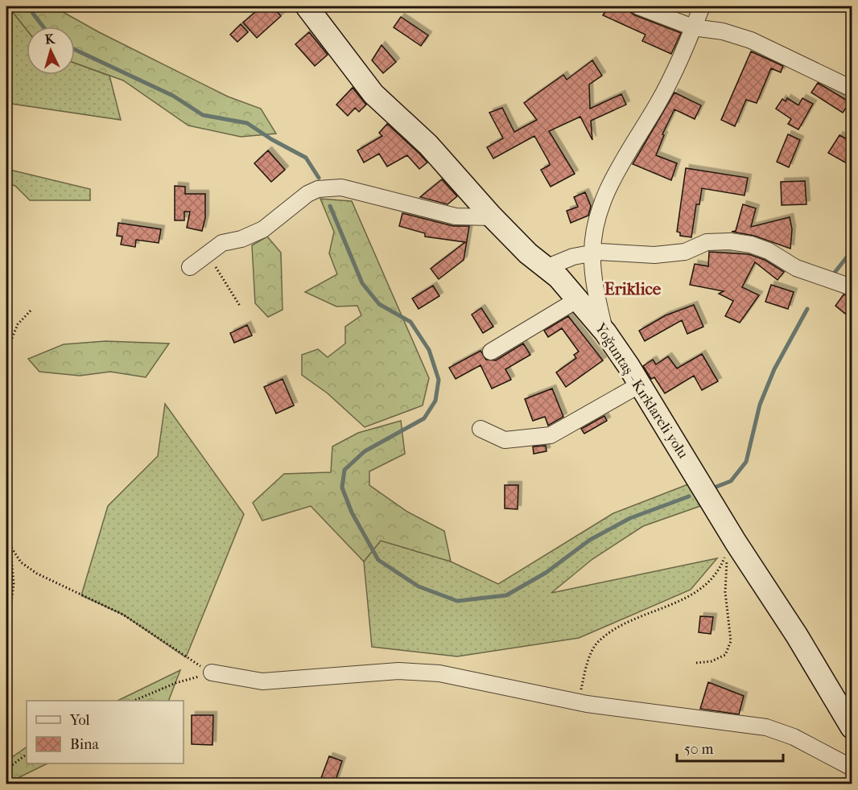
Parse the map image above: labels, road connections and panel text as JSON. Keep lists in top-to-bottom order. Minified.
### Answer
{"streets":{"street":["Yoğuntaş - Kırklareli yolu"]},"districts":["Eriklice"],"legend":["Yol","Bina"],"scale_bar":"50 m","north":"top"}
